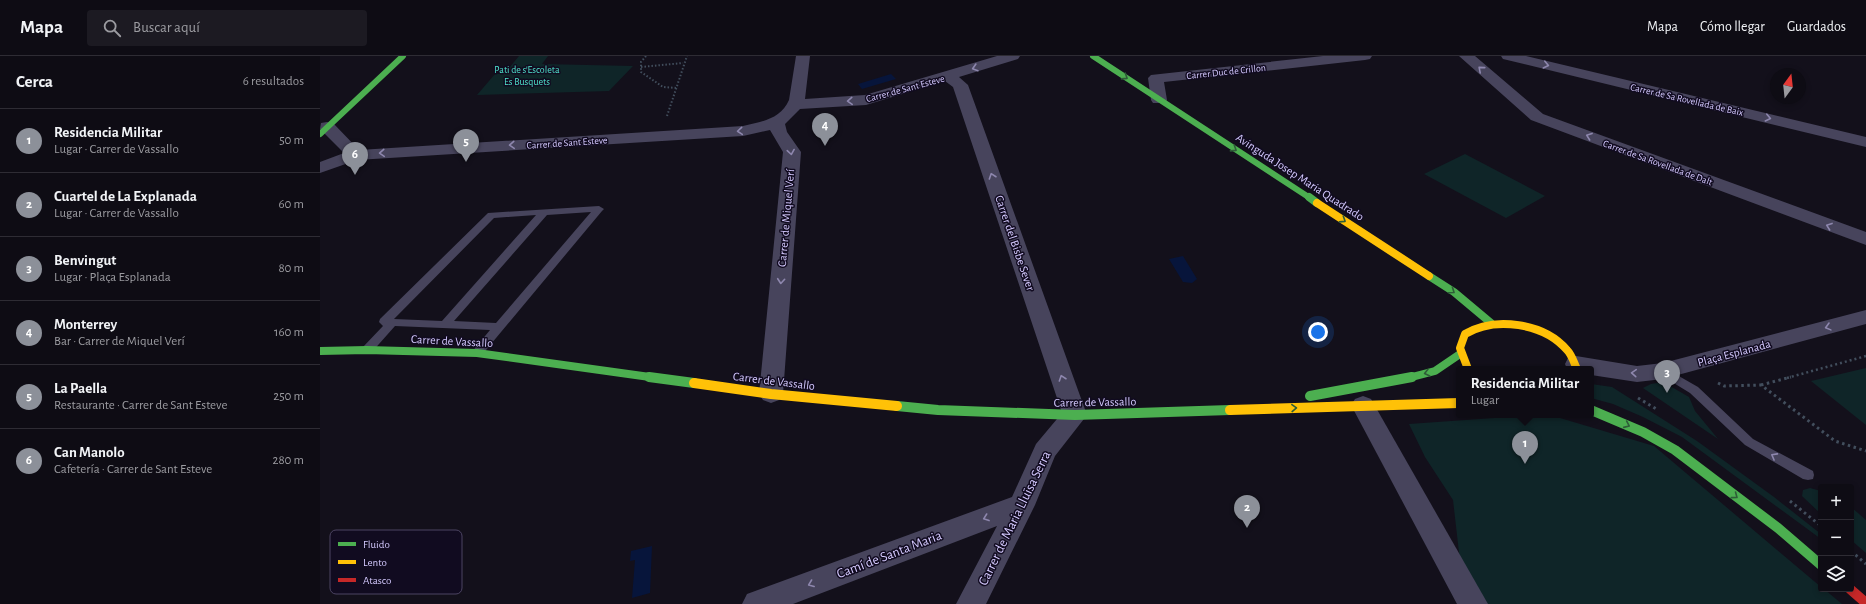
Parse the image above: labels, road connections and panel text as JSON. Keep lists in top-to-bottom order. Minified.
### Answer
{"streets":{"street":["Carrer Duc de Crillon","Carrer de Sant Esteve","Carrer de Sa Rovellada de Baix","Carrer de Sa Rovellada de Dalt","Avinguda Josep Maria Quadrado","Carrer de Miquel Verí","Carrer del Bisbe Sever","Carrer de Vassallo","Plaça Esplanada","Carrer de Maria Lluïsa Serra","Camí de Santa Maria"]},"crossings":[["Carrer Duc de Crillon","Avinguda Josep Maria Quadrado"],["Carrer de Sant Esteve","Carrer de Miquel Verí"],["Carrer de Sant Esteve","Carrer del Bisbe Sever"],["Carrer de Miquel Verí","Carrer de Vassallo"],["Carrer del Bisbe Sever","Carrer de Vassallo"],["Carrer del Bisbe Sever","Carrer de Maria Lluïsa Serra"],["Carrer de Vassallo","Carrer de Maria Lluïsa Serra"],["Carrer de Maria Lluïsa Serra","Camí de Santa Maria"]],"one_way":["Carrer de Sant Esteve","Carrer de Sa Rovellada de Baix","Carrer de Sa Rovellada de Dalt","Avinguda Josep Maria Quadrado","Carrer de Miquel Verí","Carrer del Bisbe Sever","Plaça Esplanada","Camí de Santa Maria"],"parks":["Pati de s'Escoleta Es Busquets"],"legend":["Fluido","Lento","Atasco"],"north":"top","page":{"header":"Mapa","search":"Buscar aquí","nav":["Mapa","Cómo llegar","Guardados"],"heading":["Cerca","6 resultados"],"list":[{"mark":"1","name":"Residencia Militar","note":"Lugar · Carrer de Vassallo","value":"50 m"},{"mark":"2","name":"Cuartel de La Explanada","note":"Lugar · Carrer de Vassallo","value":"60 m"},{"mark":"3","name":"Benvingut","note":"Lugar · Plaça Esplanada","value":"80 m"},{"mark":"4","name":"Monterrey","note":"Bar · Carrer de Miquel Verí","value":"160 m"},{"mark":"5","name":"La Paella","note":"Restaurante · Carrer de Sant Esteve","value":"250 m"},{"mark":"6","name":"Can Manolo","note":"Cafetería · Carrer de Sant Esteve","value":"280 m"}],"pins":["4","5","6","3","1","2"],"popup":["Residencia Militar","Lugar"],"map_buttons":["+","−"]}}
